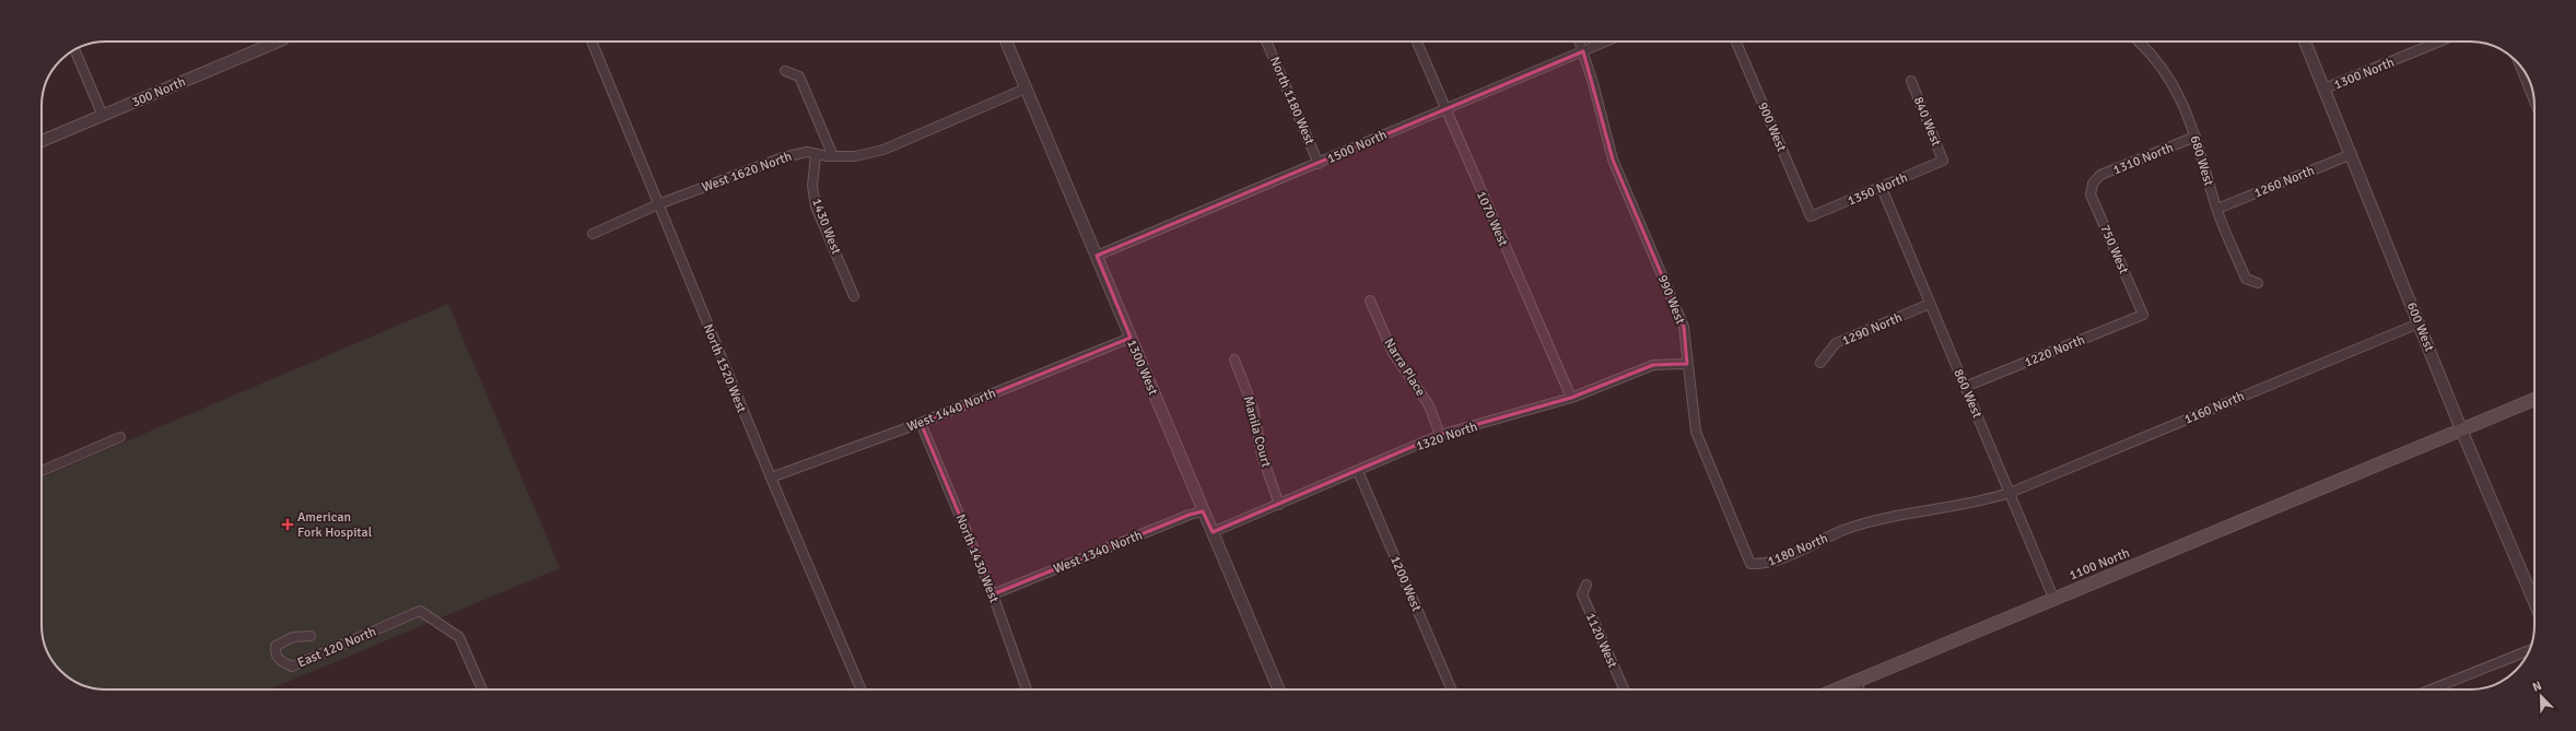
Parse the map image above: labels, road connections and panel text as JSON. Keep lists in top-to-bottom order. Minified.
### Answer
{"streets":{"main road":["1100 North"],"street":["1300 North","300 North","North 1180 West","840 West","900 West","1500 North","1310 North","680 West","West 1620 North","1260 North","1350 North","1070 West","1430 West","750 West","990 West","600 West","1290 North","1220 North","1300 West","Narra Place","North 1520 West","860 West","1160 North","West 1440 North","Manila Court","1320 North","1180 North","West 1340 North","North 1430 West","1200 West","1120 West","East 120 North"]},"crossings":[["1300 North","600 West"],["North 1180 West","1500 North"],["840 West","1350 North"],["900 West","1350 North"],["1500 North","1070 West"],["1500 North","990 West"],["1500 North","1300 West"],["1310 North","680 West"],["1310 North","750 West"],["680 West","1260 North"],["West 1620 North","1430 West"],["West 1620 North","1300 West"],["West 1620 North","North 1520 West"],["1260 North","600 West"],["1350 North","860 West"],["1070 West","1320 North"],["750 West","1220 North"],["990 West","1320 North"],["990 West","1180 North"],["600 West","1160 North"],["600 West","1100 North"],["1290 North","860 West"],["1220 North","860 West"],["1300 West","West 1440 North"],["1300 West","1320 North"],["1300 West","West 1340 North"],["Narra Place","1320 North"],["North 1520 West","West 1440 North"],["860 West","1160 North"],["860 West","1100 North"],["1160 North","1180 North"],["West 1440 North","North 1430 West"],["Manila Court","1320 North"],["1320 North","1200 West"],["West 1340 North","North 1430 West"]],"places":{"health":["American Fork Hospital"]},"north":"top left"}
